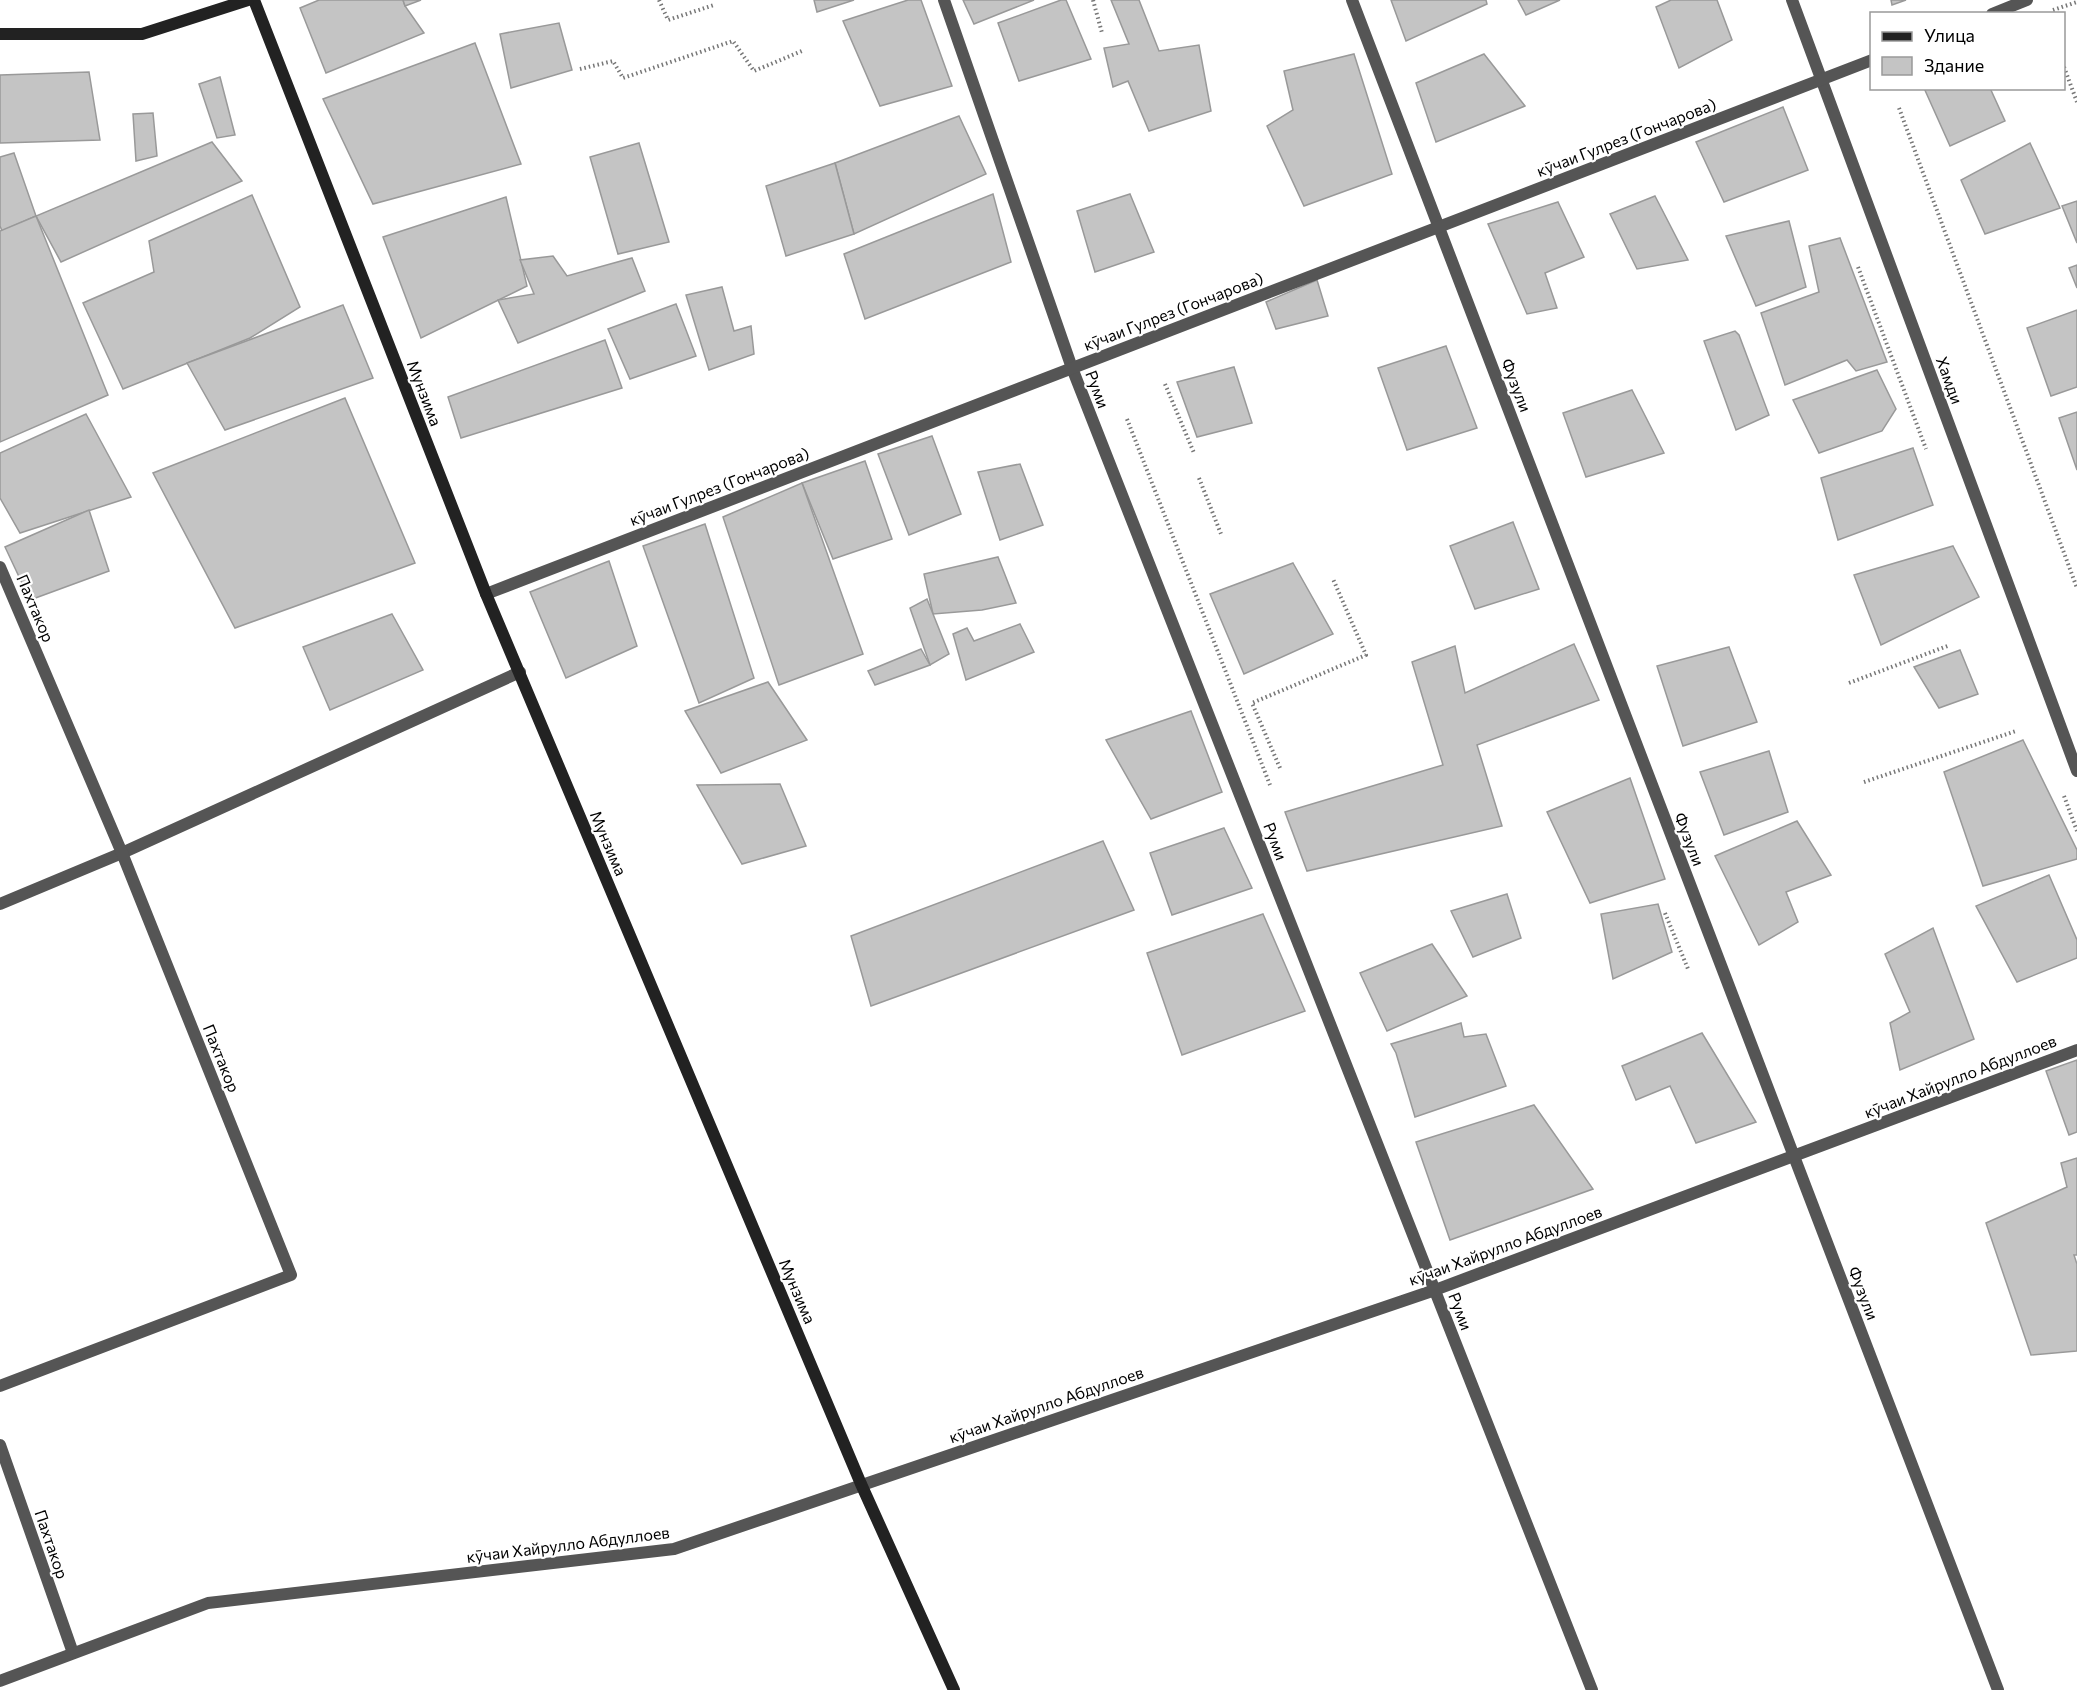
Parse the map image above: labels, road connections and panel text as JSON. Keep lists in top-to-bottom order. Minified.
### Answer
{"streets":{"street":["кӯчаи Гулрез (Гончарова)","Хамди","Фузули","Руми","Мунзима","Пахтакор","кӯчаи Хайрулло Абдуллоев"]},"crossings":[["кӯчаи Гулрез (Гончарова)","Хамди"],["кӯчаи Гулрез (Гончарова)","Фузули"],["кӯчаи Гулрез (Гончарова)","Руми"],["кӯчаи Гулрез (Гончарова)","Мунзима"],["Фузули","кӯчаи Хайрулло Абдуллоев"],["Руми","кӯчаи Хайрулло Абдуллоев"],["Мунзима","кӯчаи Хайрулло Абдуллоев"],["Пахтакор","кӯчаи Хайрулло Абдуллоев"]],"legend":["Улица","Здание"]}
